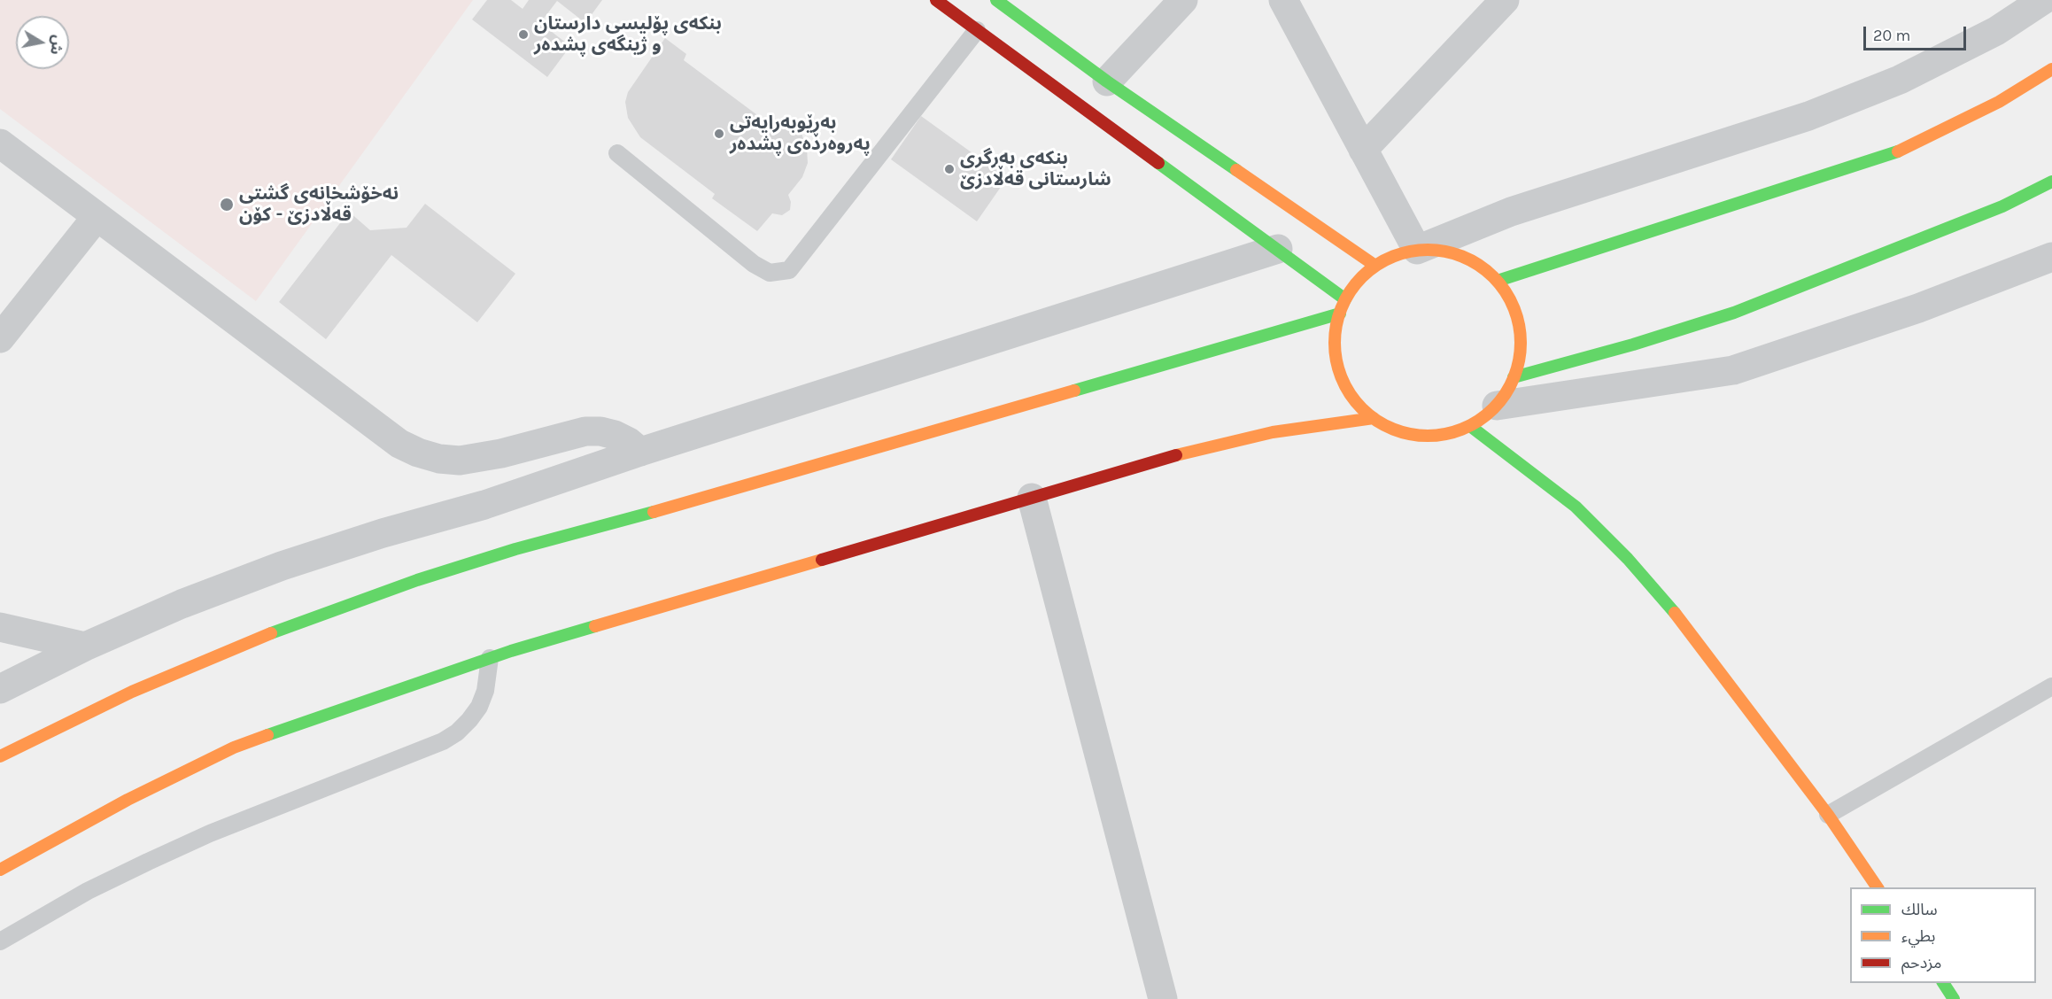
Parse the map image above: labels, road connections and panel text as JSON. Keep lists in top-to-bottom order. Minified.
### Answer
{"places":["بنکەی پۆلیسی دارستان و ژینگەی پشدەر","بەڕێوبەرایەتی پەروەردەی پشدەر","بنکەی بەرگری شارستانی قەڵادزێ","نەخۆشخانەی گشتی قەڵادزێ - کۆن"],"legend":["سالك","بطيء","مزدحم"],"scale_bar":"20 m","north":"right"}
